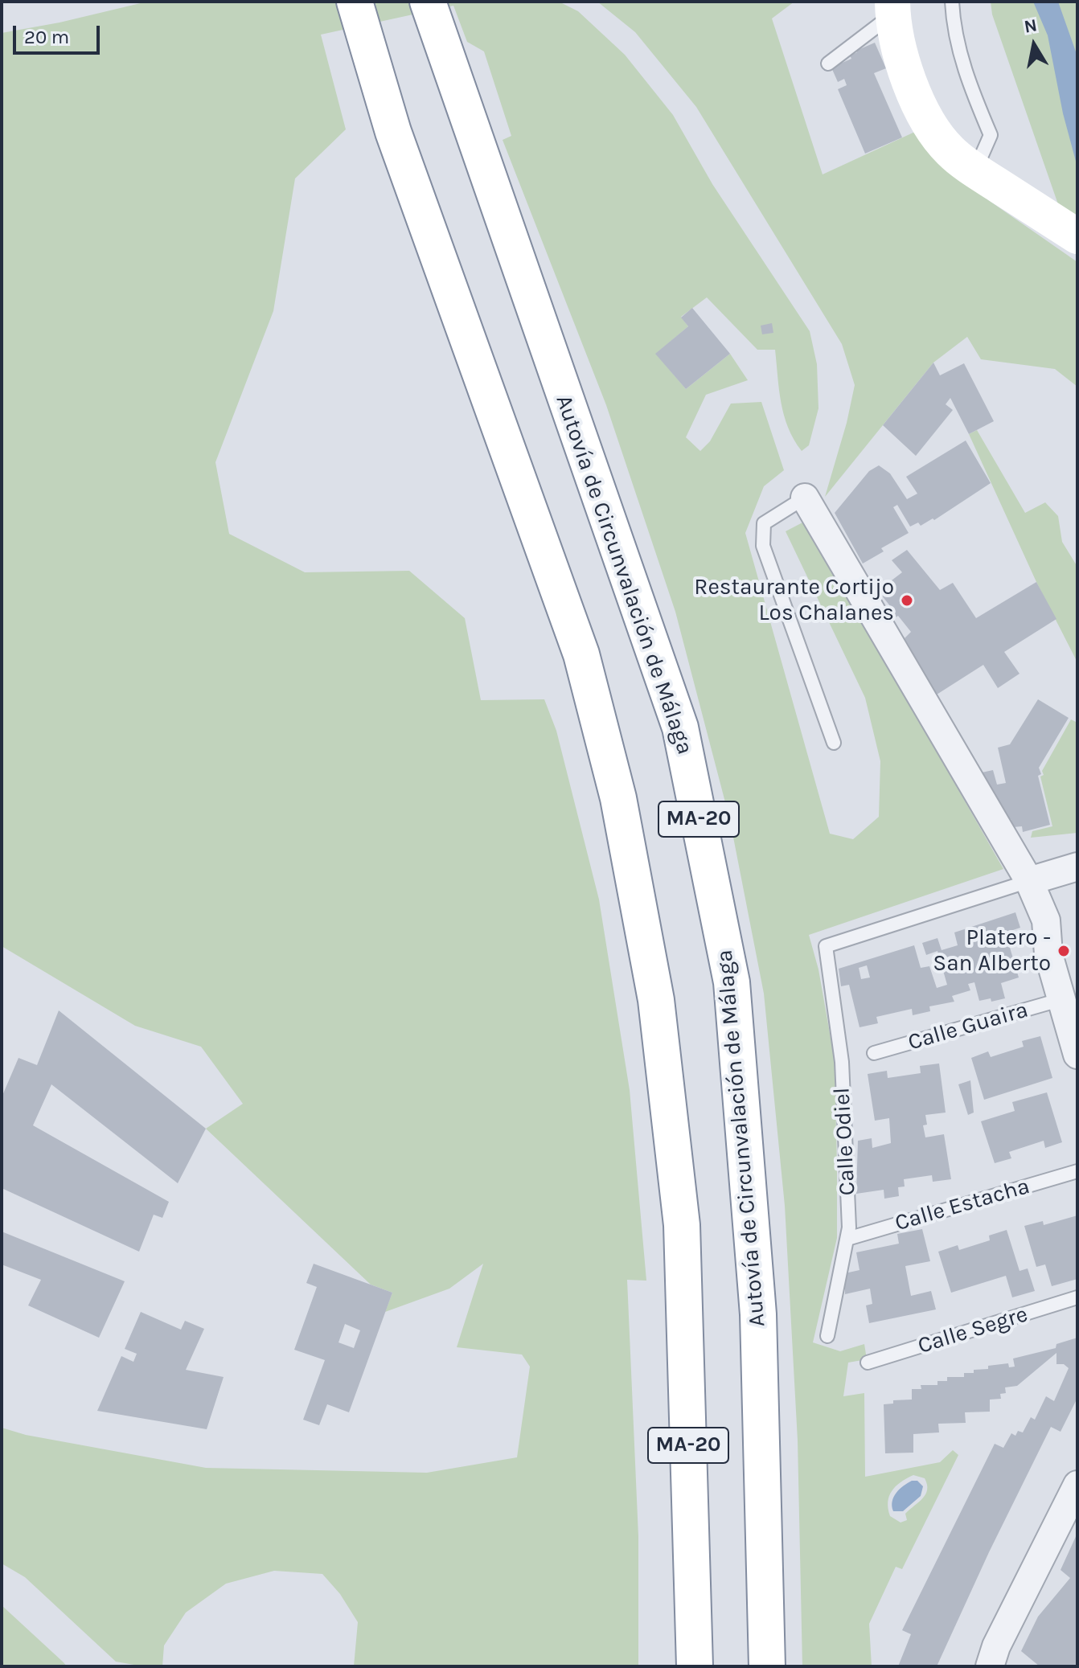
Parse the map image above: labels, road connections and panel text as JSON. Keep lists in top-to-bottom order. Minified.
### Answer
{"streets":{"main road":["Autovía de Circunvalación de Málaga","MA-20"],"lane":["Calle Guaira","Calle Odiel","Calle Estacha","Calle Segre"]},"crossings":[["Calle Odiel","Calle Estacha"]],"places":["Restaurante Cortijo Los Chalanes","Platero - San Alberto"],"scale_bar":"20 m","north":"top"}
